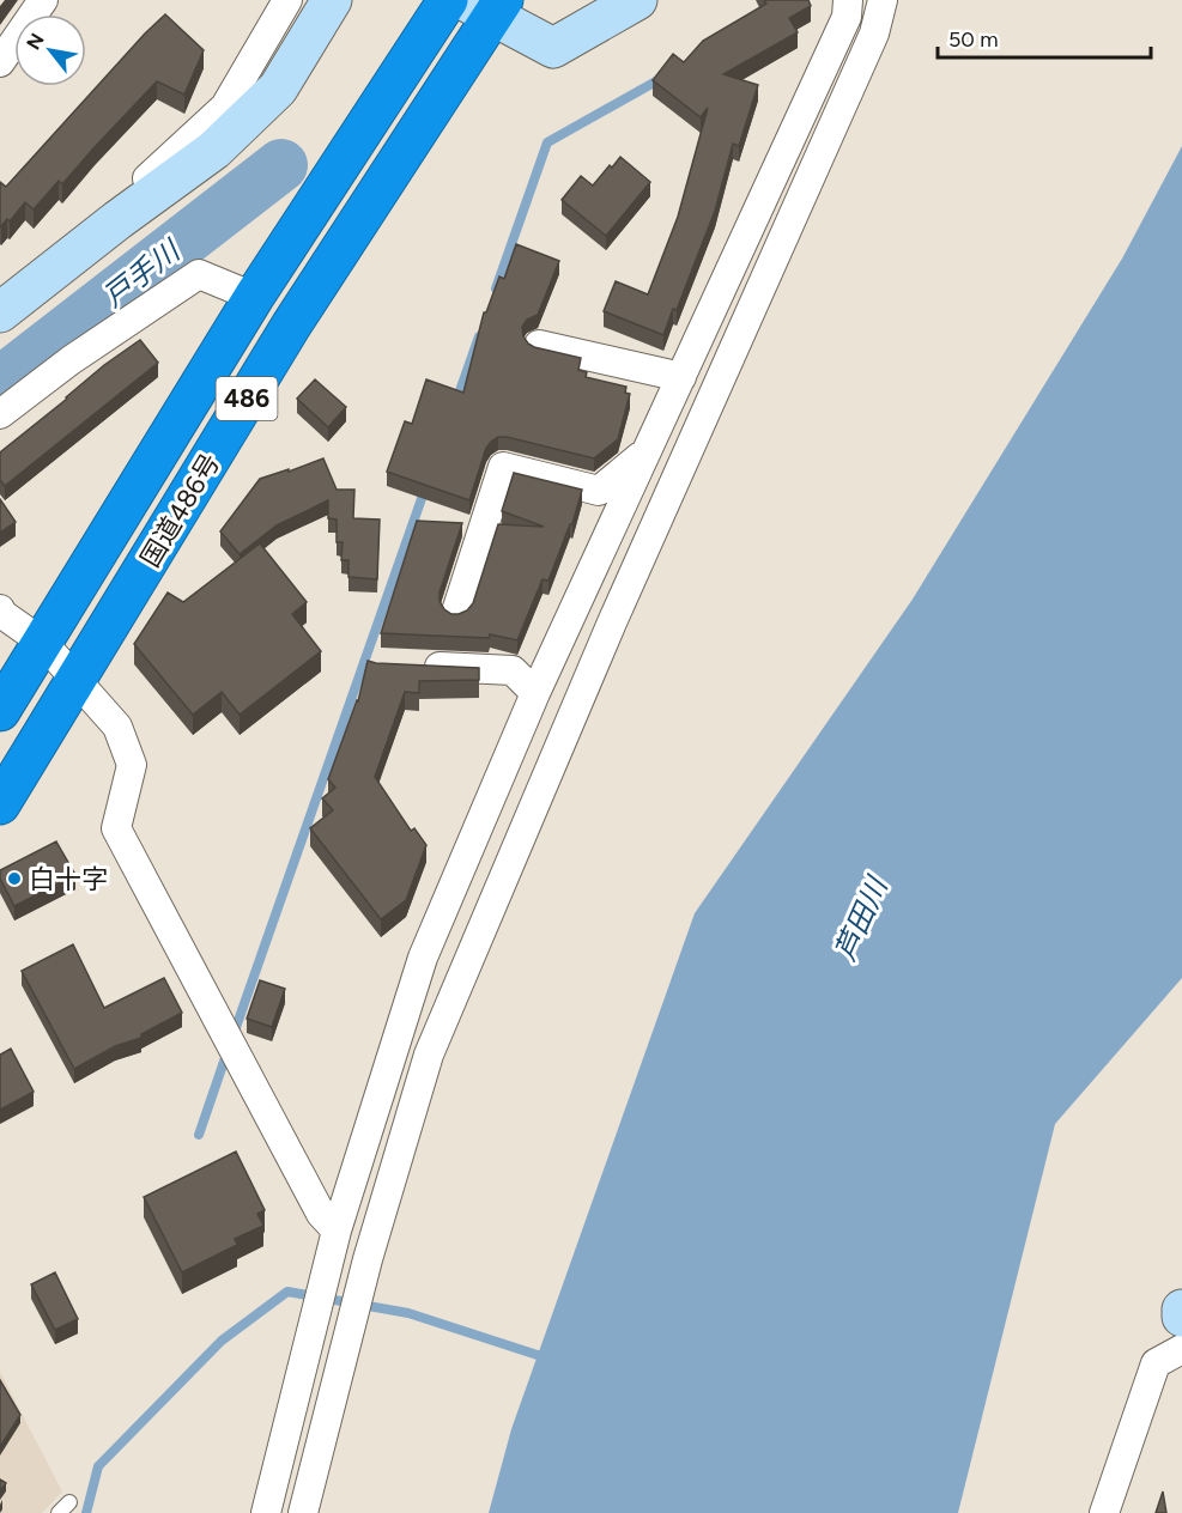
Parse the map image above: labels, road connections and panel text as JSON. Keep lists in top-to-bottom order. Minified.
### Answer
{"streets":{"highway":["486","国道486号"]},"water":["戸手川","芦田川"],"places":["白十字"],"scale_bar":"50 m","north":"top left"}
